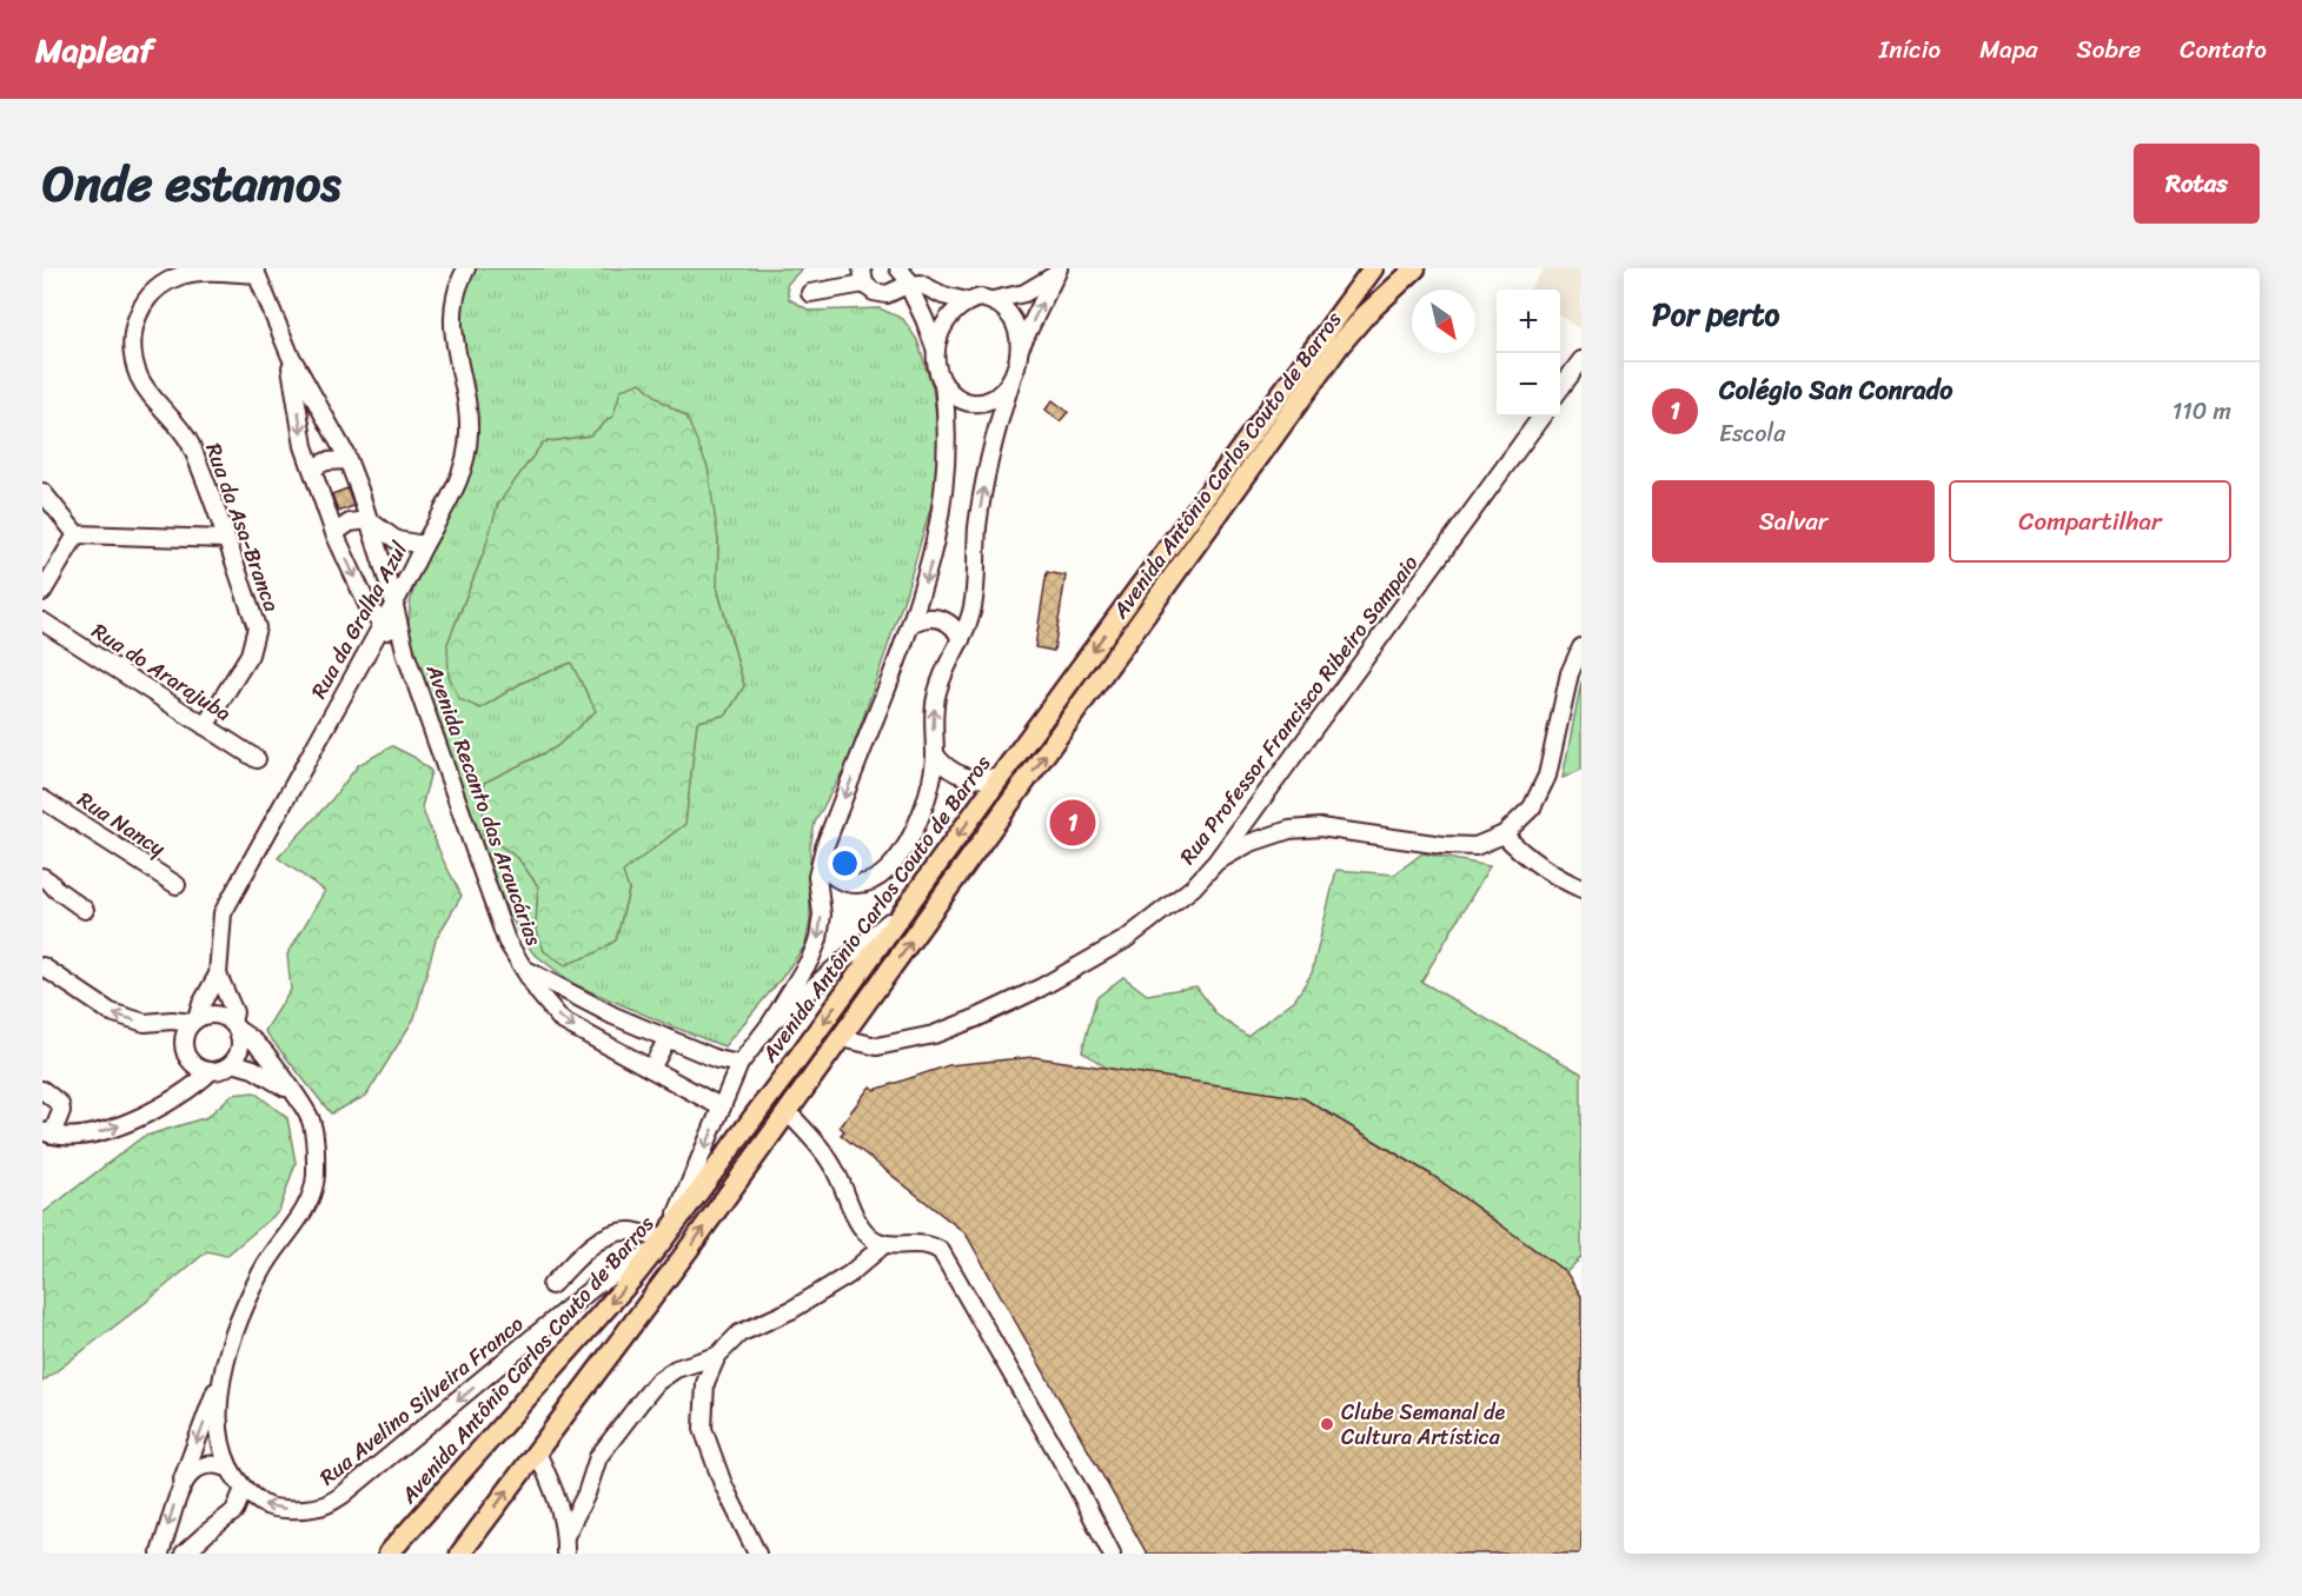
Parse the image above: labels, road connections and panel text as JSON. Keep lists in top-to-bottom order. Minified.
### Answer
{"streets":{"main road":["Avenida Antônio Carlos Couto de Barros"],"street":["Rua da Asa-Branca","Rua da Gralha Azul","Rua do Ararajuba","Rua Professor Francisco Ribeiro Sampaio","Avenida Recanto das Araucárias","Rua Nancy","Rua Avelino Silveira Franco"]},"crossings":[["Avenida Antônio Carlos Couto de Barros","Rua Professor Francisco Ribeiro Sampaio"],["Avenida Antônio Carlos Couto de Barros","Rua Avelino Silveira Franco"],["Rua da Asa-Branca","Rua do Ararajuba"],["Rua da Gralha Azul","Avenida Recanto das Araucárias"],["Rua da Gralha Azul","Rua Avelino Silveira Franco"]],"one_way":["Rua Avelino Silveira Franco"],"places":["Clube Semanal de Cultura Artística"],"north":"bottom right","page":{"header":"Mapleaf","nav":["Início","Mapa","Sobre","Contato"],"title":"Onde estamos","buttons":["Rotas",["Salvar","Compartilhar"]],"heading":"Por perto","map_buttons":["+","−"],"list":[{"mark":"1","name":"Colégio San Conrado","note":"Escola","value":"110 m"}],"pins":"1"}}
